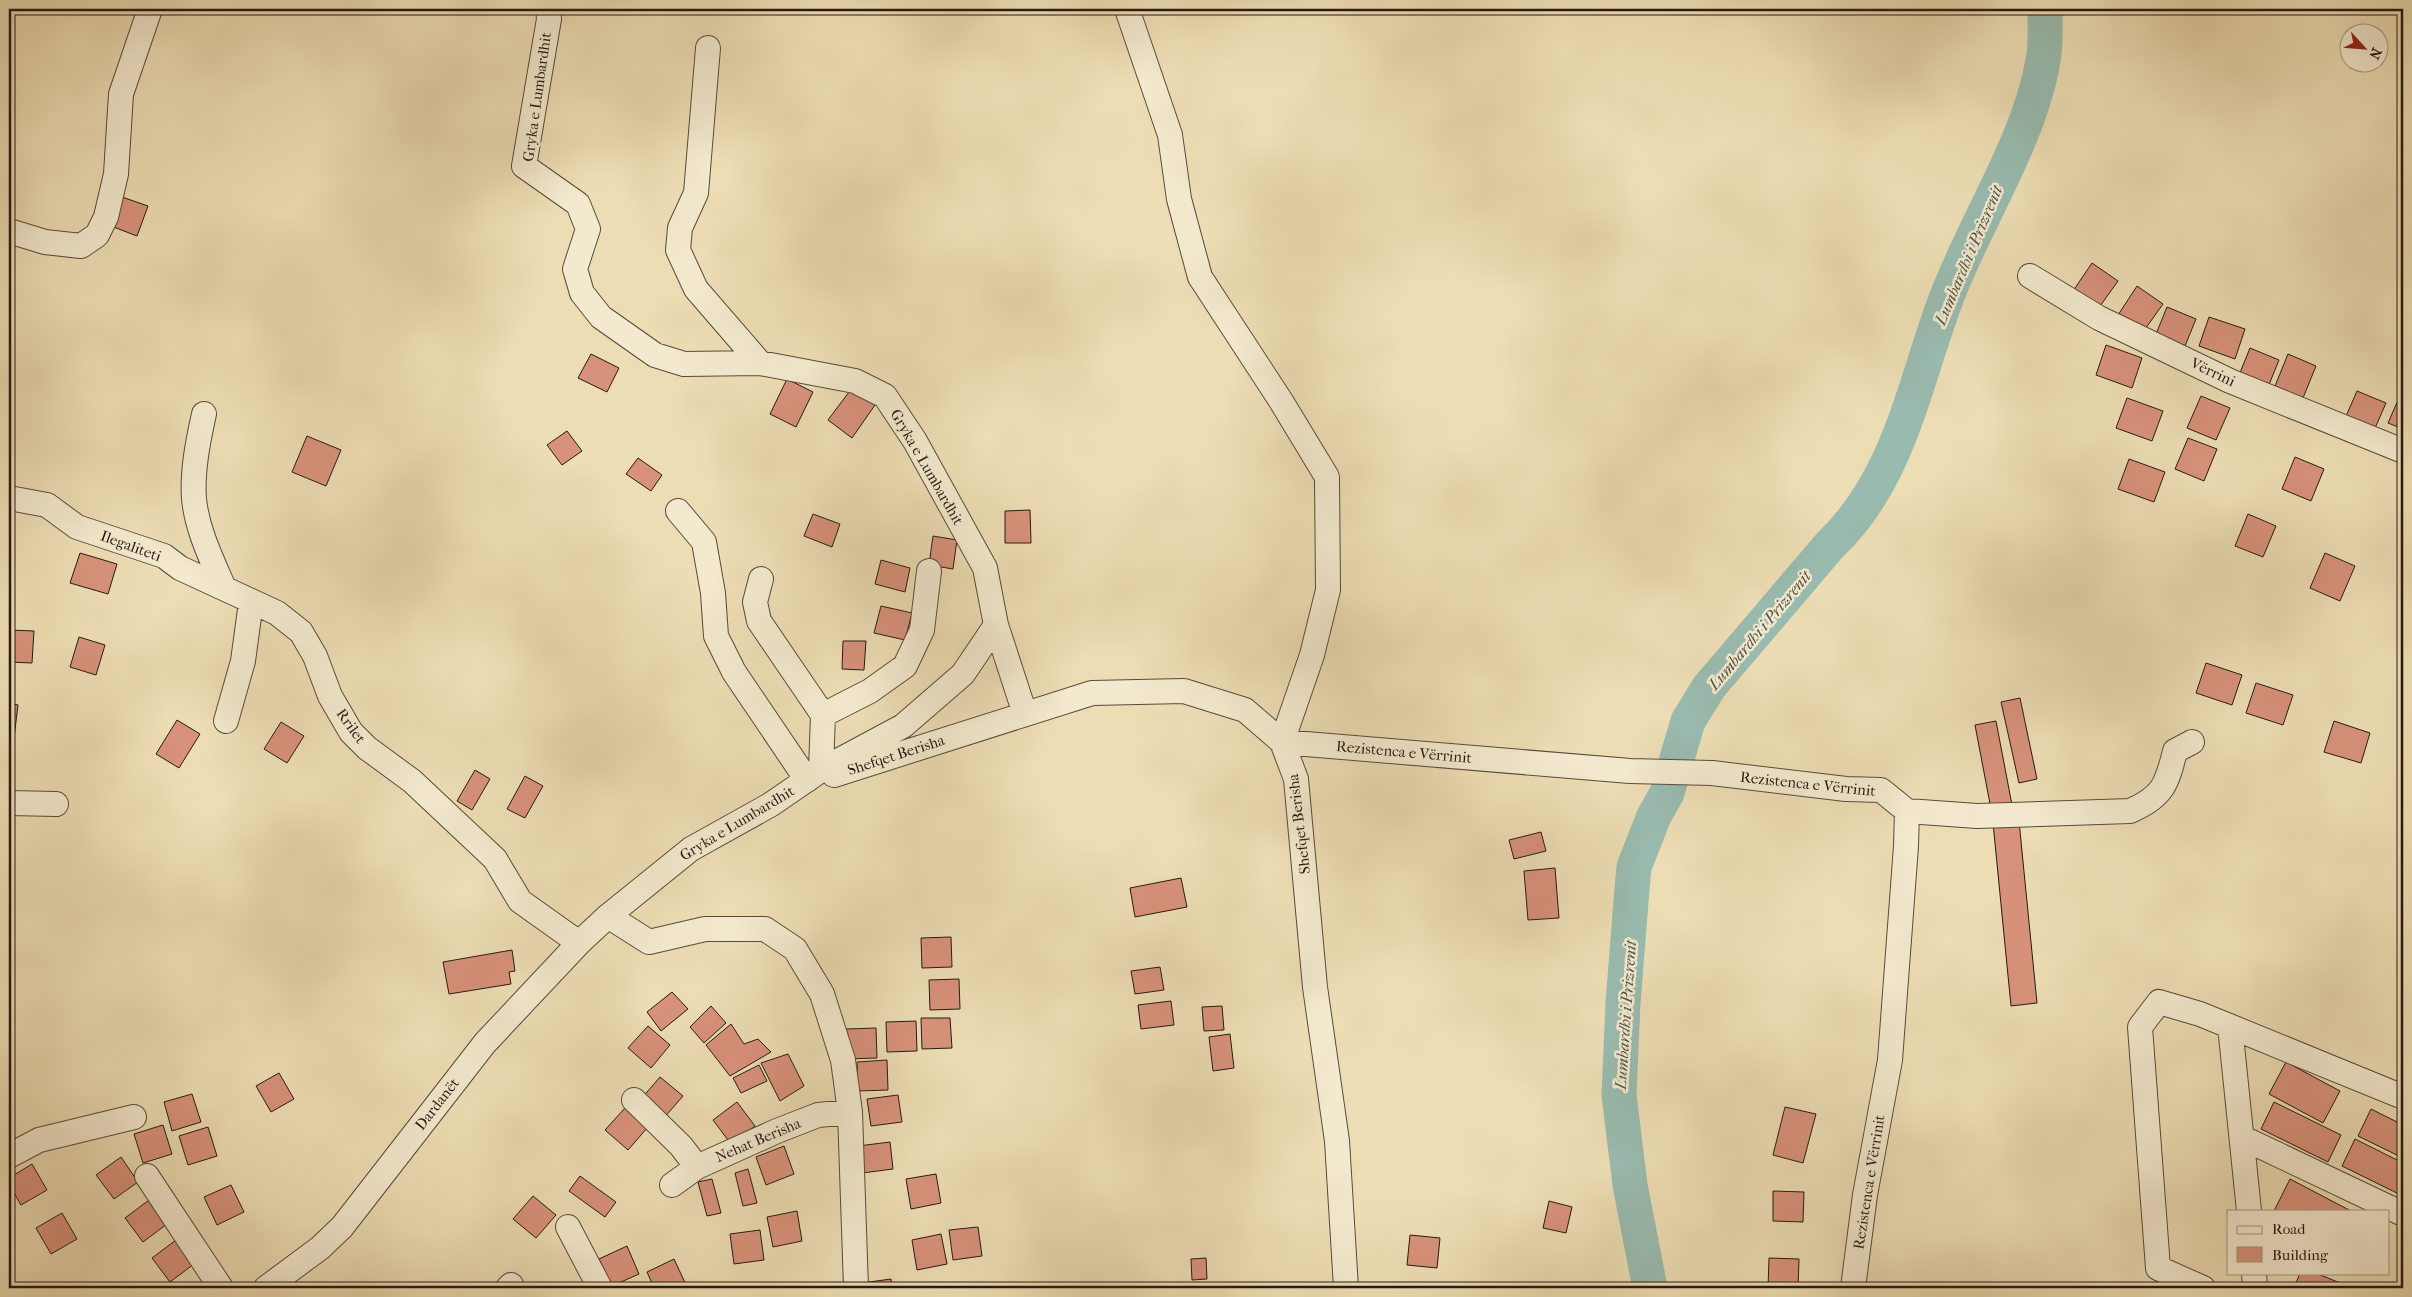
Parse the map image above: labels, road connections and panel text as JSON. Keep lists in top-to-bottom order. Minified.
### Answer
{"streets":{"street":["Gryka e Lumbardhit","Vërrini","Ilegaliteti","Rrilet","Rezistenca e Vërrinit","Shefqet Berisha","Dardanët","Nehat Berisha"]},"crossings":[["Gryka e Lumbardhit","Shefqet Berisha"],["Gryka e Lumbardhit","Dardanët"],["Ilegaliteti","Rrilet"],["Rrilet","Dardanët"],["Rezistenca e Vërrinit","Shefqet Berisha"]],"water":["Lumbardhi i Prizrenit"],"legend":["Road","Building"],"north":"bottom right"}
